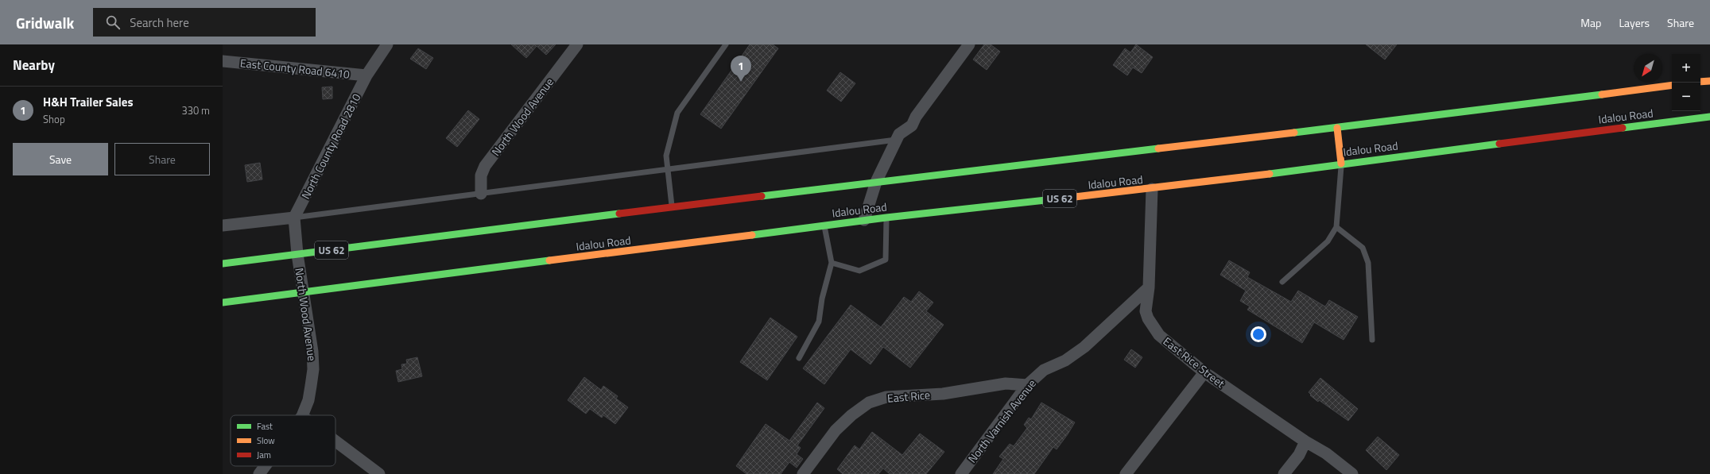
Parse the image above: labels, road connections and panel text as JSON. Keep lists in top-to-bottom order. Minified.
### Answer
{"streets":{"highway":["Idalou Road","US 62"],"street":["East County Road 6410","North Wood Avenue","North County Road 2810","East Rice Street","East Rice","North Varnish Avenue"]},"crossings":[["East County Road 6410","North County Road 2810"],["Idalou Road","North Wood Avenue"],["Idalou Road","US 62"],["Idalou Road","East Rice Street"],["North Wood Avenue","US 62"],["East Rice Street","North Varnish Avenue"],["East Rice","North Varnish Avenue"]],"legend":["Fast","Slow","Jam"],"north":"bottom left","page":{"header":"Gridwalk","search":"Search here","nav":["Map","Layers","Share"],"heading":"Nearby","map_buttons":["+","−"],"pins":"1","list":[{"mark":"1","name":"H&H Trailer Sales","note":"Shop","value":"330 m"}],"buttons":["Save","Share"]}}
